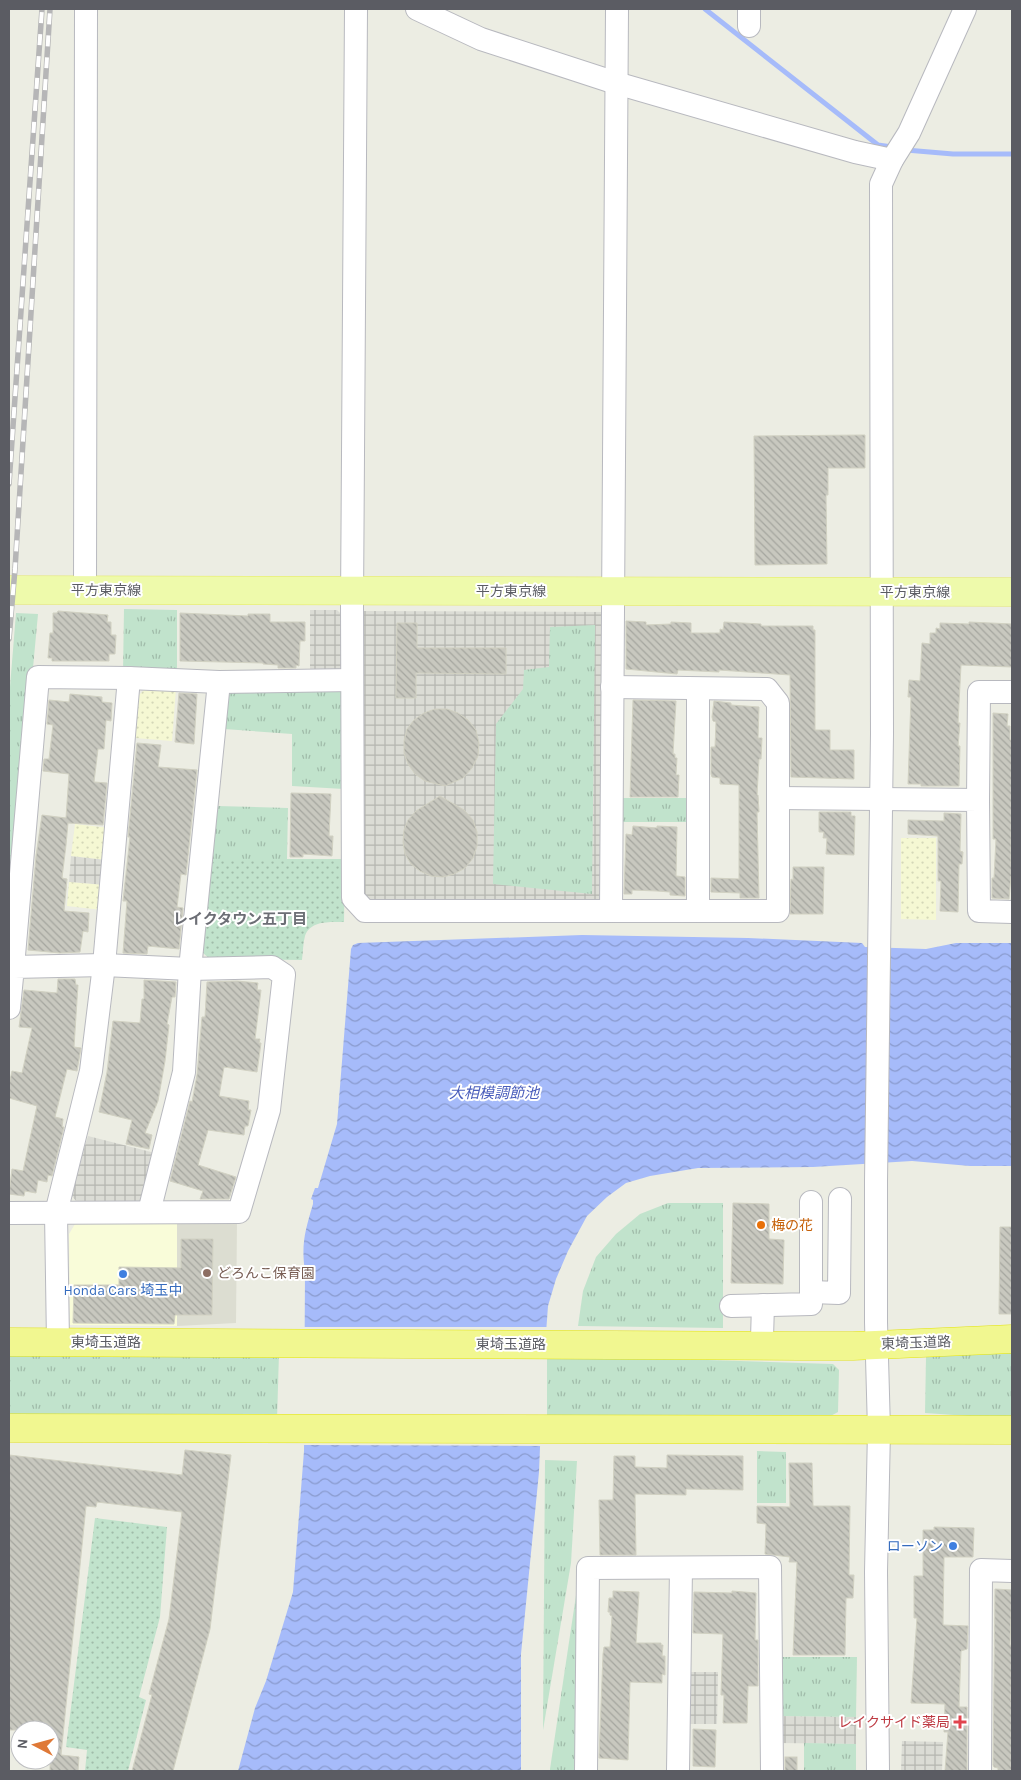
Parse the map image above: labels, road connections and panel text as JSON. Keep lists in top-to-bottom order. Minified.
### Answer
{"streets":{"highway":["東埼玉道路"],"main road":["平方東京線"]},"districts":["レイクタウン五丁目"],"water":["大相模調節池"],"places":{"other":["梅の花","どろんこ保育園","Honda Cars 埼玉中","ローソン"],"health":["レイクサイド薬局"]},"north":"left"}
